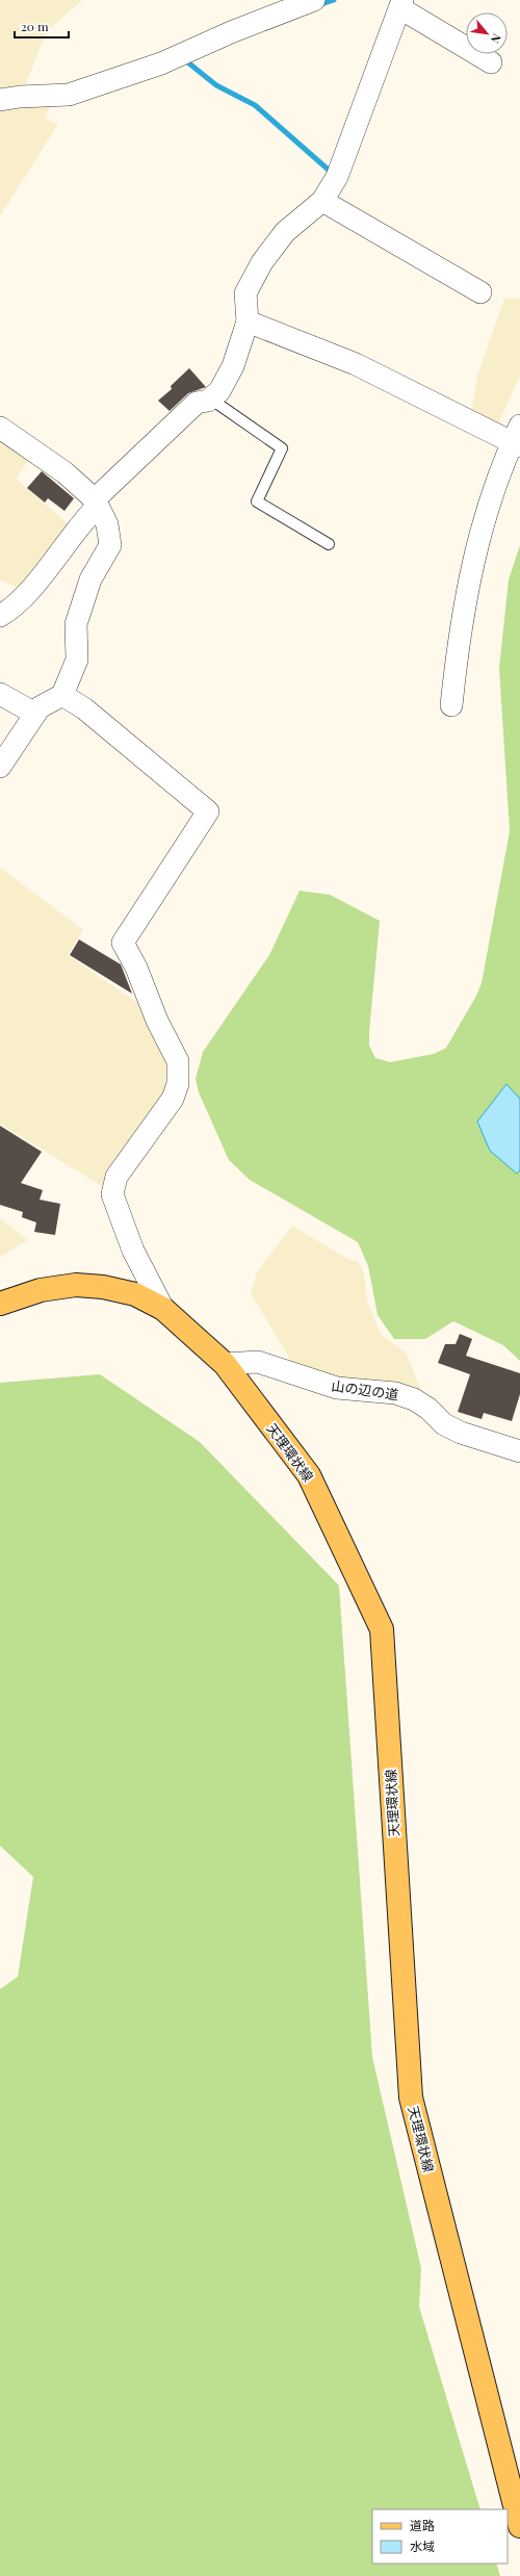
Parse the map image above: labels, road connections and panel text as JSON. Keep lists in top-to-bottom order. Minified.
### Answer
{"streets":{"main road":["天理環状線"],"street":["山の辺の道"]},"crossings":[["山の辺の道","天理環状線"]],"legend":["道路","水域"],"scale_bar":"20 m","north":"bottom right"}
